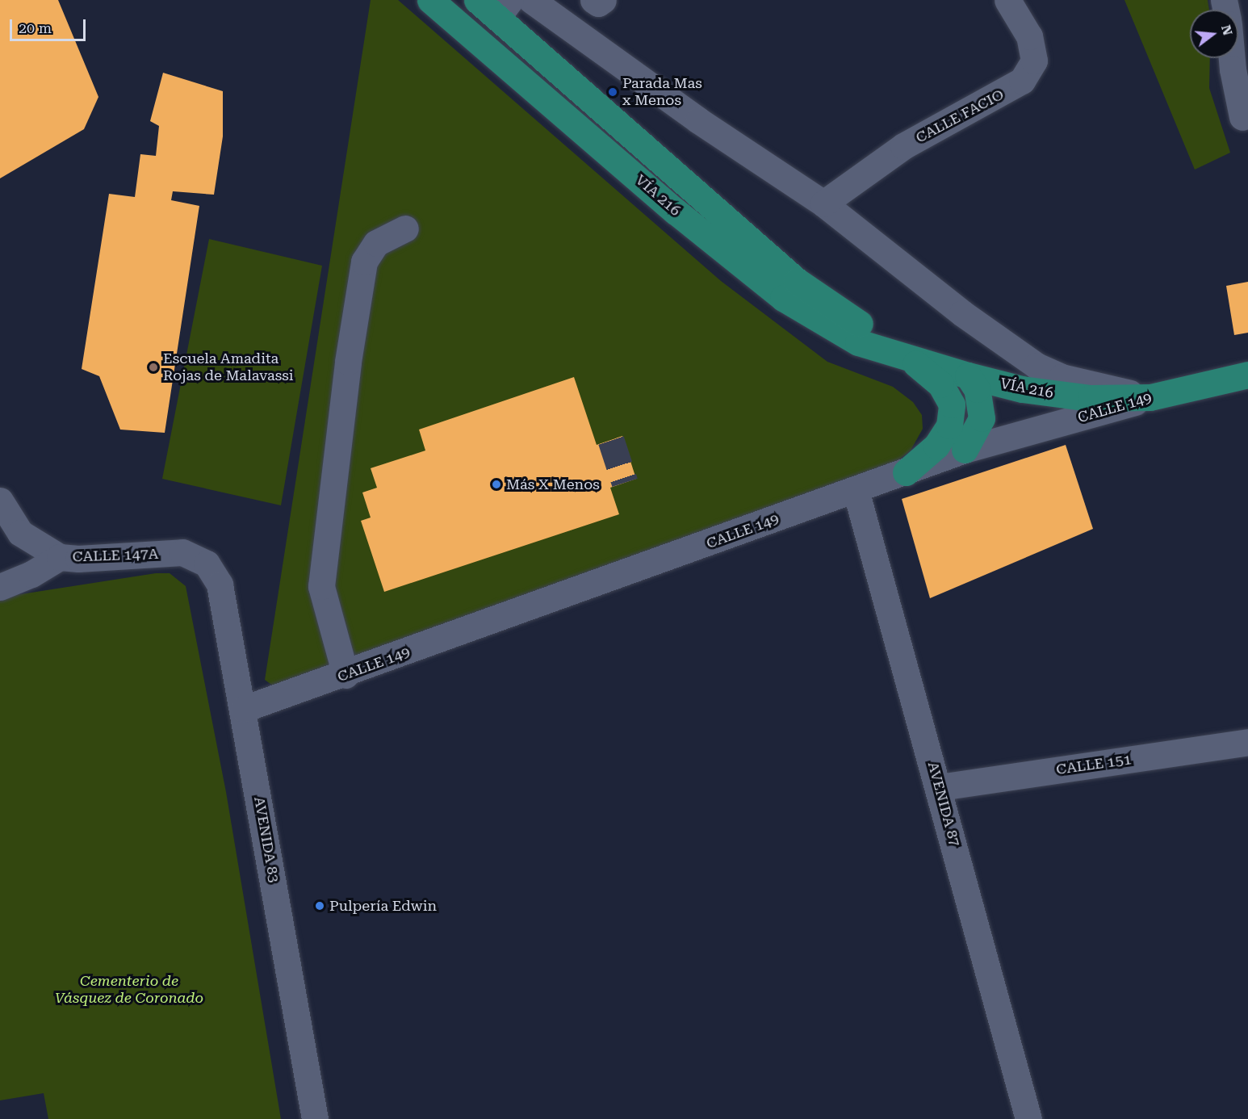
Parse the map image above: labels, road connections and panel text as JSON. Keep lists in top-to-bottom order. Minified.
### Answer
{"streets":{"main road":["VÍA 216","CALLE 149"],"street":["CALLE FACIO","CALLE 147A","CALLE 151","AVENIDA 87","AVENIDA 83"]},"crossings":[["VÍA 216","CALLE 149"],["CALLE 149","AVENIDA 87"],["CALLE 149","AVENIDA 83"],["CALLE 147A","AVENIDA 83"],["CALLE 151","AVENIDA 87"]],"parks":["Cementerio de Vásquez de Coronado"],"places":["Parada Mas x Menos","Escuela Amadita Rojas de Malavassi","Más X Menos","Pulpería Edwin"],"scale_bar":"20 m","north":"right"}
